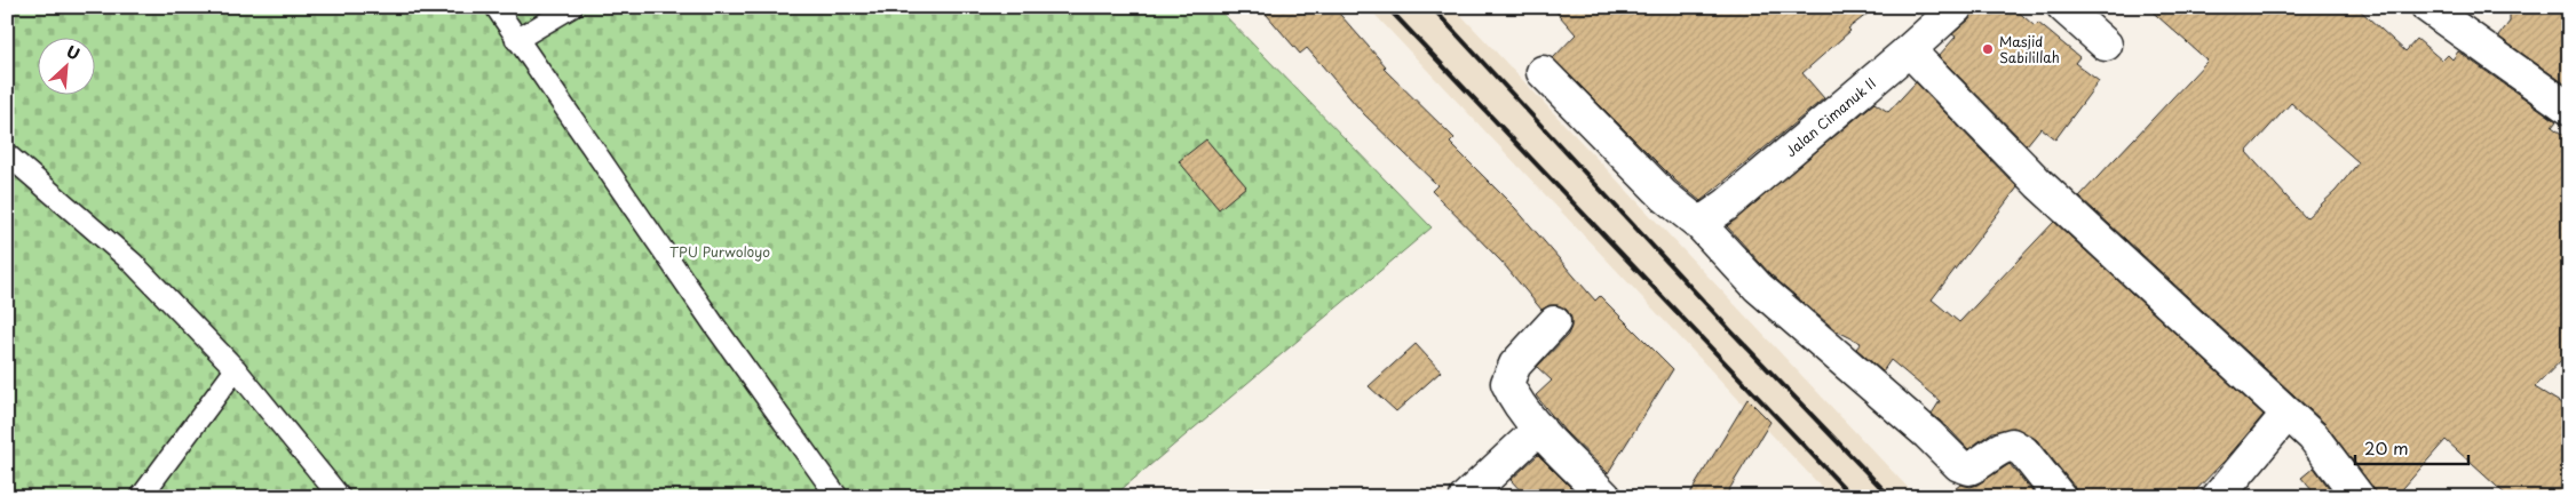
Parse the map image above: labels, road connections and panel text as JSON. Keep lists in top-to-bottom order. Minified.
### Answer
{"streets":{"street":["Jalan Cimanuk II"]},"parks":["TPU Purwoloyo"],"places":["Masjid Sabilillah"],"scale_bar":"20 m","north":"top right"}
